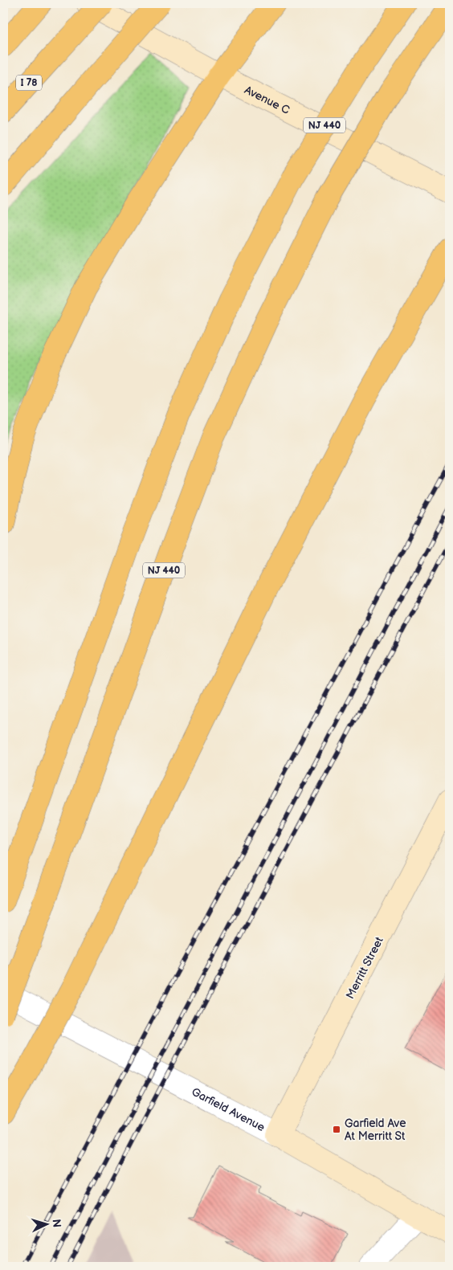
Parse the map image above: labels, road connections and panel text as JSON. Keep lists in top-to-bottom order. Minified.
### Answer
{"streets":{"highway":["I 78","NJ 440"],"main road":["Avenue C","Merritt Street","Garfield Avenue"]},"crossings":[["Merritt Street","Garfield Avenue"]],"places":{"transit":["Garfield Ave At Merritt St"]},"north":"right"}
